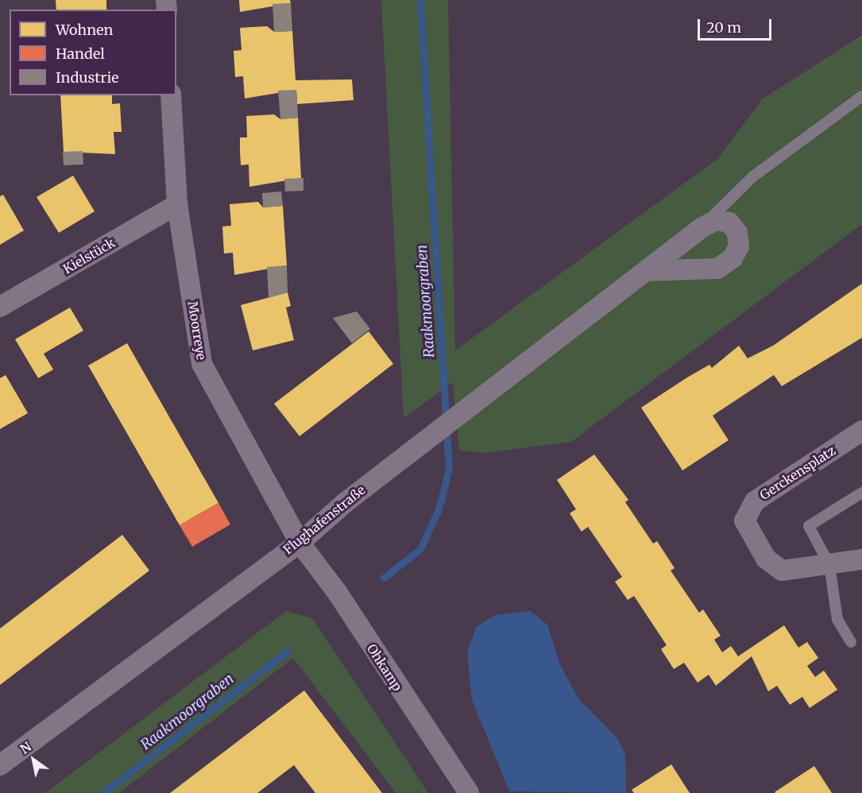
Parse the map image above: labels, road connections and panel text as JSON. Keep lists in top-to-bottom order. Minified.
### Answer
{"streets":{"street":["Kielstück","Moorreye","Gerckensplatz","Flughafenstraße","Ohkamp"]},"crossings":[["Kielstück","Moorreye"],["Moorreye","Flughafenstraße"],["Moorreye","Ohkamp"],["Flughafenstraße","Ohkamp"]],"water":["Raakmoorgraben"],"legend":["Wohnen","Handel","Industrie"],"scale_bar":"20 m","north":"top left"}
